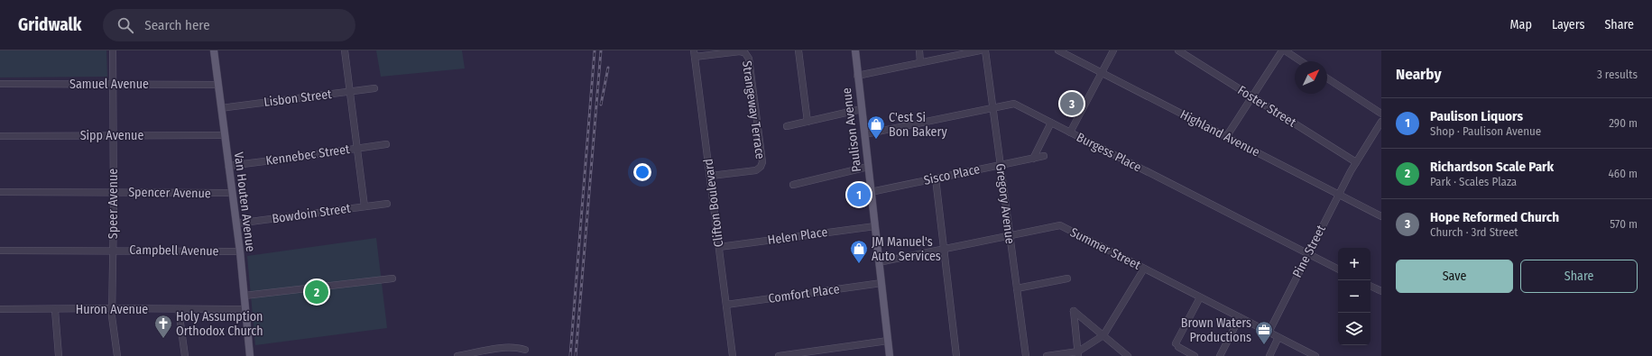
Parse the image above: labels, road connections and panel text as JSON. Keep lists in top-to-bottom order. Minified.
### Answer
{"streets":{"main road":["Paulison Avenue","Van Houten Avenue"],"street":["Samuel Avenue","Lisbon Street","Foster Street","Strangeway Terrace","Highland Avenue","Sipp Avenue","Burgess Place","Kennebec Street","Sisco Place","Spencer Avenue","Clifton Boulevard","Speer Avenue","Gregory Avenue","Bowdoin Street","Helen Place","Summer Street","Campbell Avenue","Pine Street","Comfort Place","Huron Avenue"]},"crossings":[["Samuel Avenue","Van Houten Avenue"],["Samuel Avenue","Speer Avenue"],["Lisbon Street","Van Houten Avenue"],["Foster Street","Pine Street"],["Strangeway Terrace","Clifton Boulevard"],["Paulison Avenue","Burgess Place"],["Paulison Avenue","Sisco Place"],["Paulison Avenue","Helen Place"],["Paulison Avenue","Summer Street"],["Paulison Avenue","Comfort Place"],["Highland Avenue","Pine Street"],["Sipp Avenue","Van Houten Avenue"],["Sipp Avenue","Speer Avenue"],["Burgess Place","Gregory Avenue"],["Burgess Place","Pine Street"],["Kennebec Street","Van Houten Avenue"],["Sisco Place","Gregory Avenue"],["Spencer Avenue","Van Houten Avenue"],["Spencer Avenue","Speer Avenue"],["Van Houten Avenue","Bowdoin Street"],["Van Houten Avenue","Campbell Avenue"],["Van Houten Avenue","Huron Avenue"],["Clifton Boulevard","Helen Place"],["Clifton Boulevard","Comfort Place"],["Speer Avenue","Campbell Avenue"],["Speer Avenue","Huron Avenue"],["Gregory Avenue","Summer Street"],["Summer Street","Pine Street"]],"places":{"shop":["C'est Si Bon Bakery","JM Manuel's Auto Services"],"church":["Holy Assumption Orthodox Church"],"office":["Brown Waters Productions"]},"north":"top right","page":{"header":"Gridwalk","search":"Search here","nav":["Map","Layers","Share"],"heading":["Nearby","3 results"],"pins":["3","1","2"],"list":[{"mark":"1","name":"Paulison Liquors","note":"Shop · Paulison Avenue","value":"290 m"},{"mark":"2","name":"Richardson Scale Park","note":"Park · Scales Plaza","value":"460 m"},{"mark":"3","name":"Hope Reformed Church","note":"Church · 3rd Street","value":"570 m"}],"map_buttons":["+","−"],"buttons":["Save","Share"]}}
